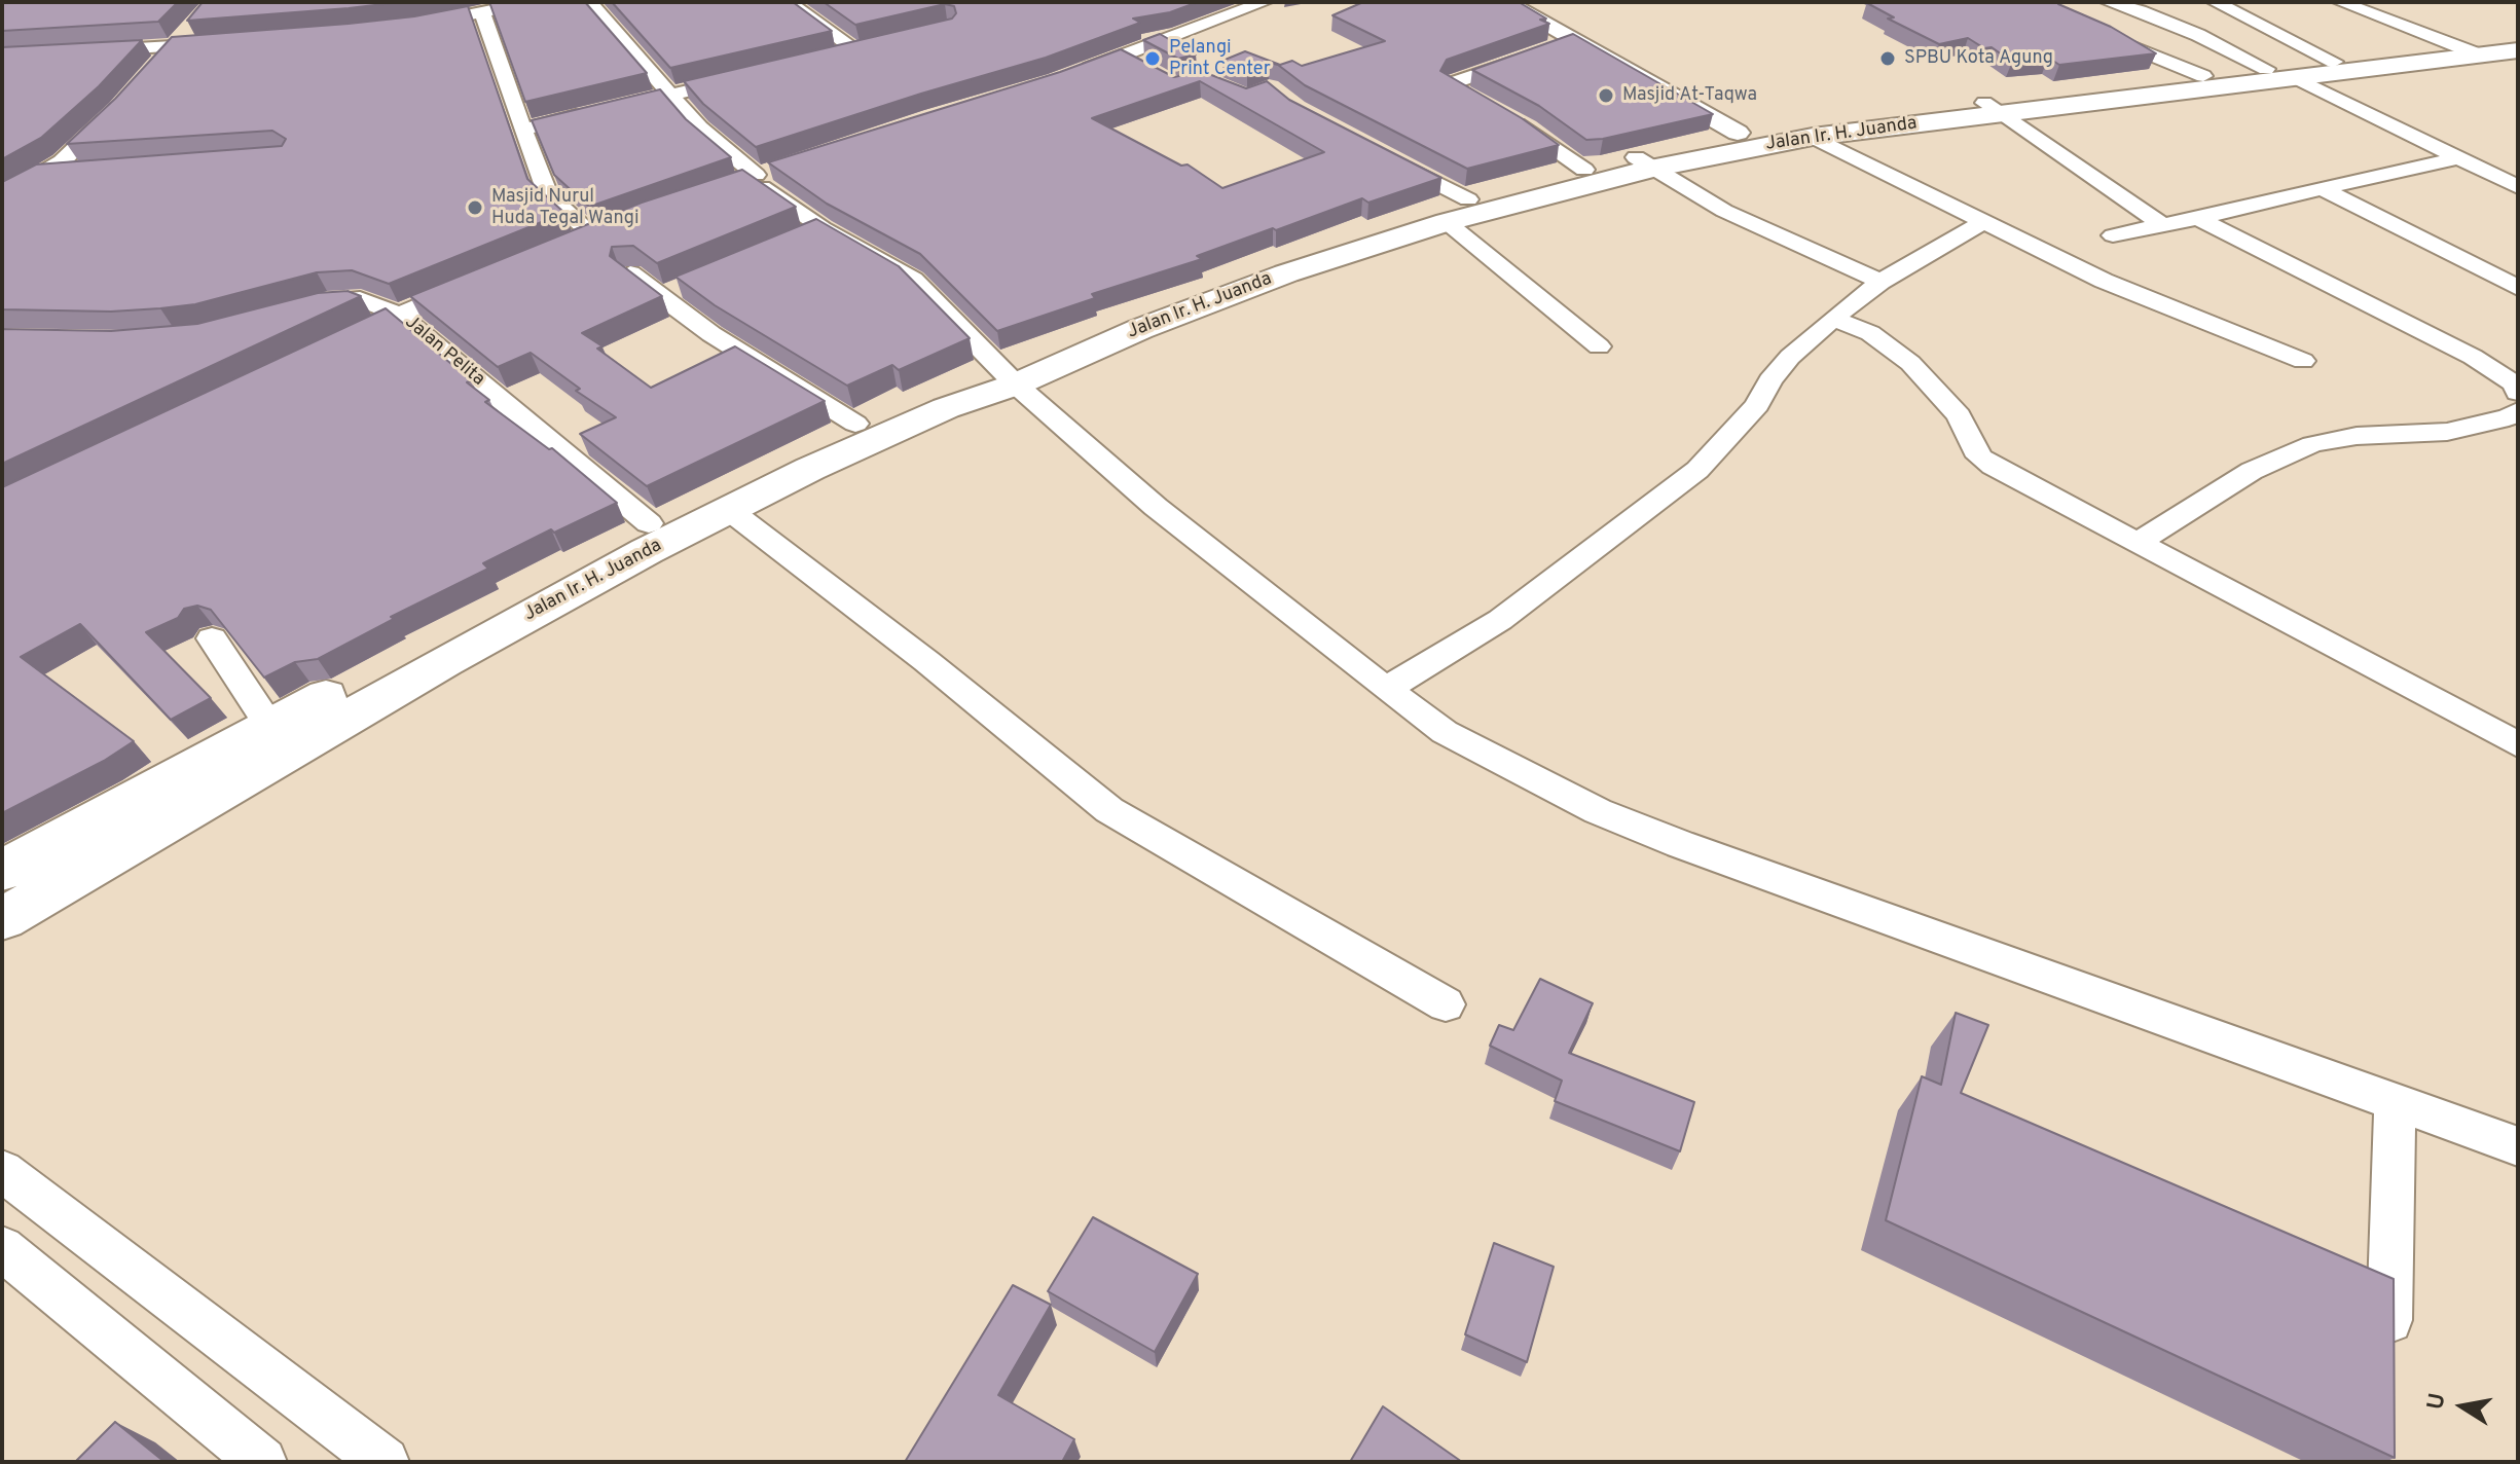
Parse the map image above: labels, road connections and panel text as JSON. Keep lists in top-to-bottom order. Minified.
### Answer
{"streets":{"highway":["Jalan Ir. H. Juanda"],"street":["Jalan Pelita"]},"crossings":[["Jalan Ir. H. Juanda","Jalan Pelita"]],"places":["Pelangi Print Center","SPBU Kota Agung","Masjid At-Taqwa","Masjid Nurul Huda Tegal Wangi"],"north":"left"}
